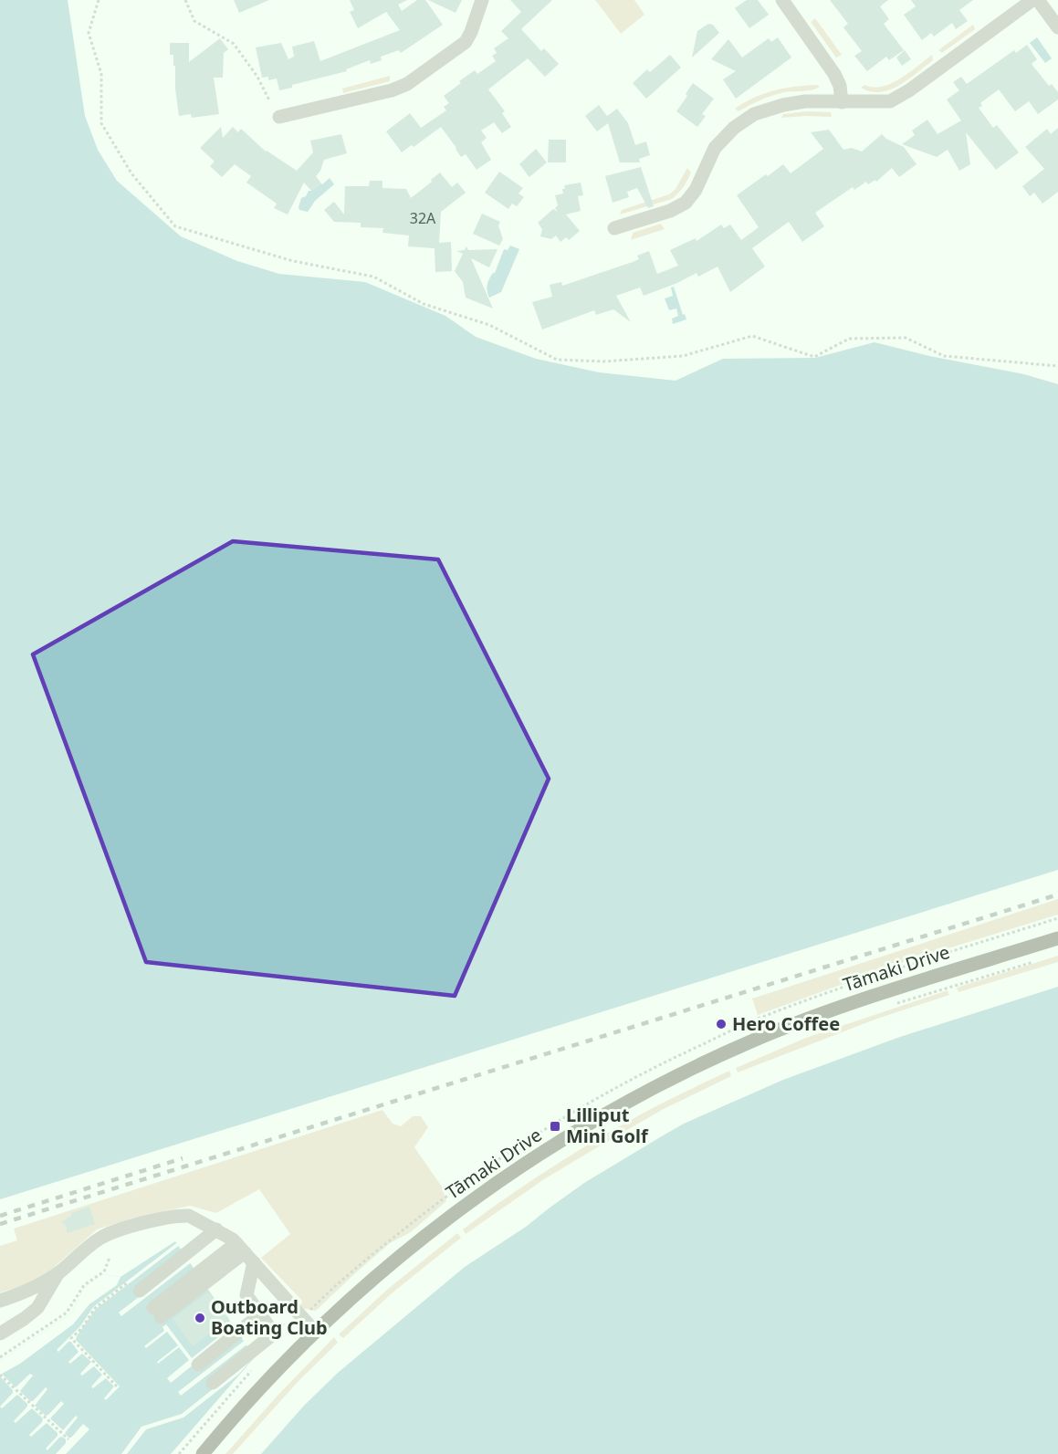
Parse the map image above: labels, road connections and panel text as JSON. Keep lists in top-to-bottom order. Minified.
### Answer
{"streets":{"main road":["Tāmaki Drive"]},"places":{"other":["Hero Coffee","Outboard Boating Club"],"transit":["Lilliput Mini Golf"]},"house_numbers":["32A"]}
